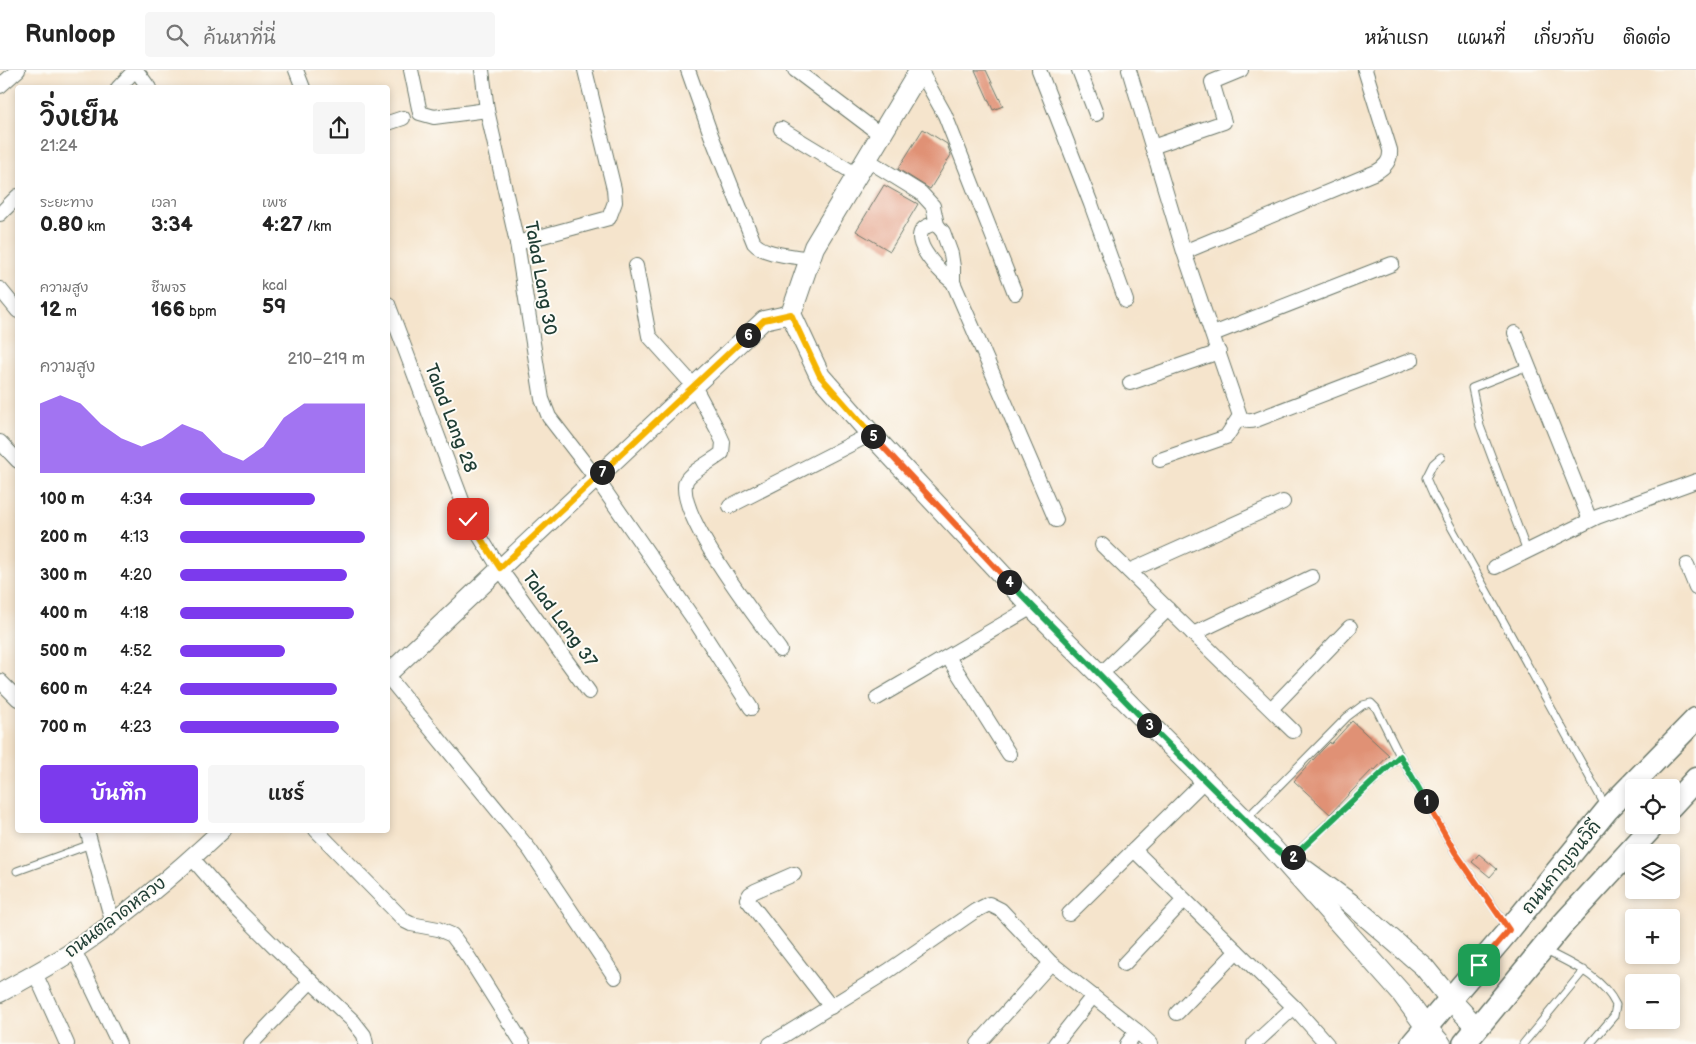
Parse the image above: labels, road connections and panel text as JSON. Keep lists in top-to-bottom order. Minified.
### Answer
{"streets":{"main road":["ถนนกาญจนวิถี"],"street":["Talad Lang 30","Talad Lang 28","Talad Lang 37","ถนนตลาดหลวง"]},"crossings":[["Talad Lang 28","Talad Lang 37"]],"page":{"header":"Runloop","search":"ค้นหาที่นี่","nav":["หน้าแรก","แผนที่","เกี่ยวกับ","ติดต่อ"],"heading":["วิ่งเย็น","21:24"],"stats":[["ระยะทาง","0.80 km"],["เวลา","3:34"],["เพซ","4:27 /km"],["ความสูง","12 m"],["ชีพจร","166 bpm"],["kcal","59"]],"pins":["6","5","7","4","3","1","2"],"chart":["ความสูง","210–219 m"],"list":[{"name":"100 m","note":"4:34"},{"name":"200 m","note":"4:13"},{"name":"300 m","note":"4:20"},{"name":"400 m","note":"4:18"},{"name":"500 m","note":"4:52"},{"name":"600 m","note":"4:24"},{"name":"700 m","note":"4:23"}],"buttons":["บันทึก","แชร์"],"map_buttons":["+","−"]}}
